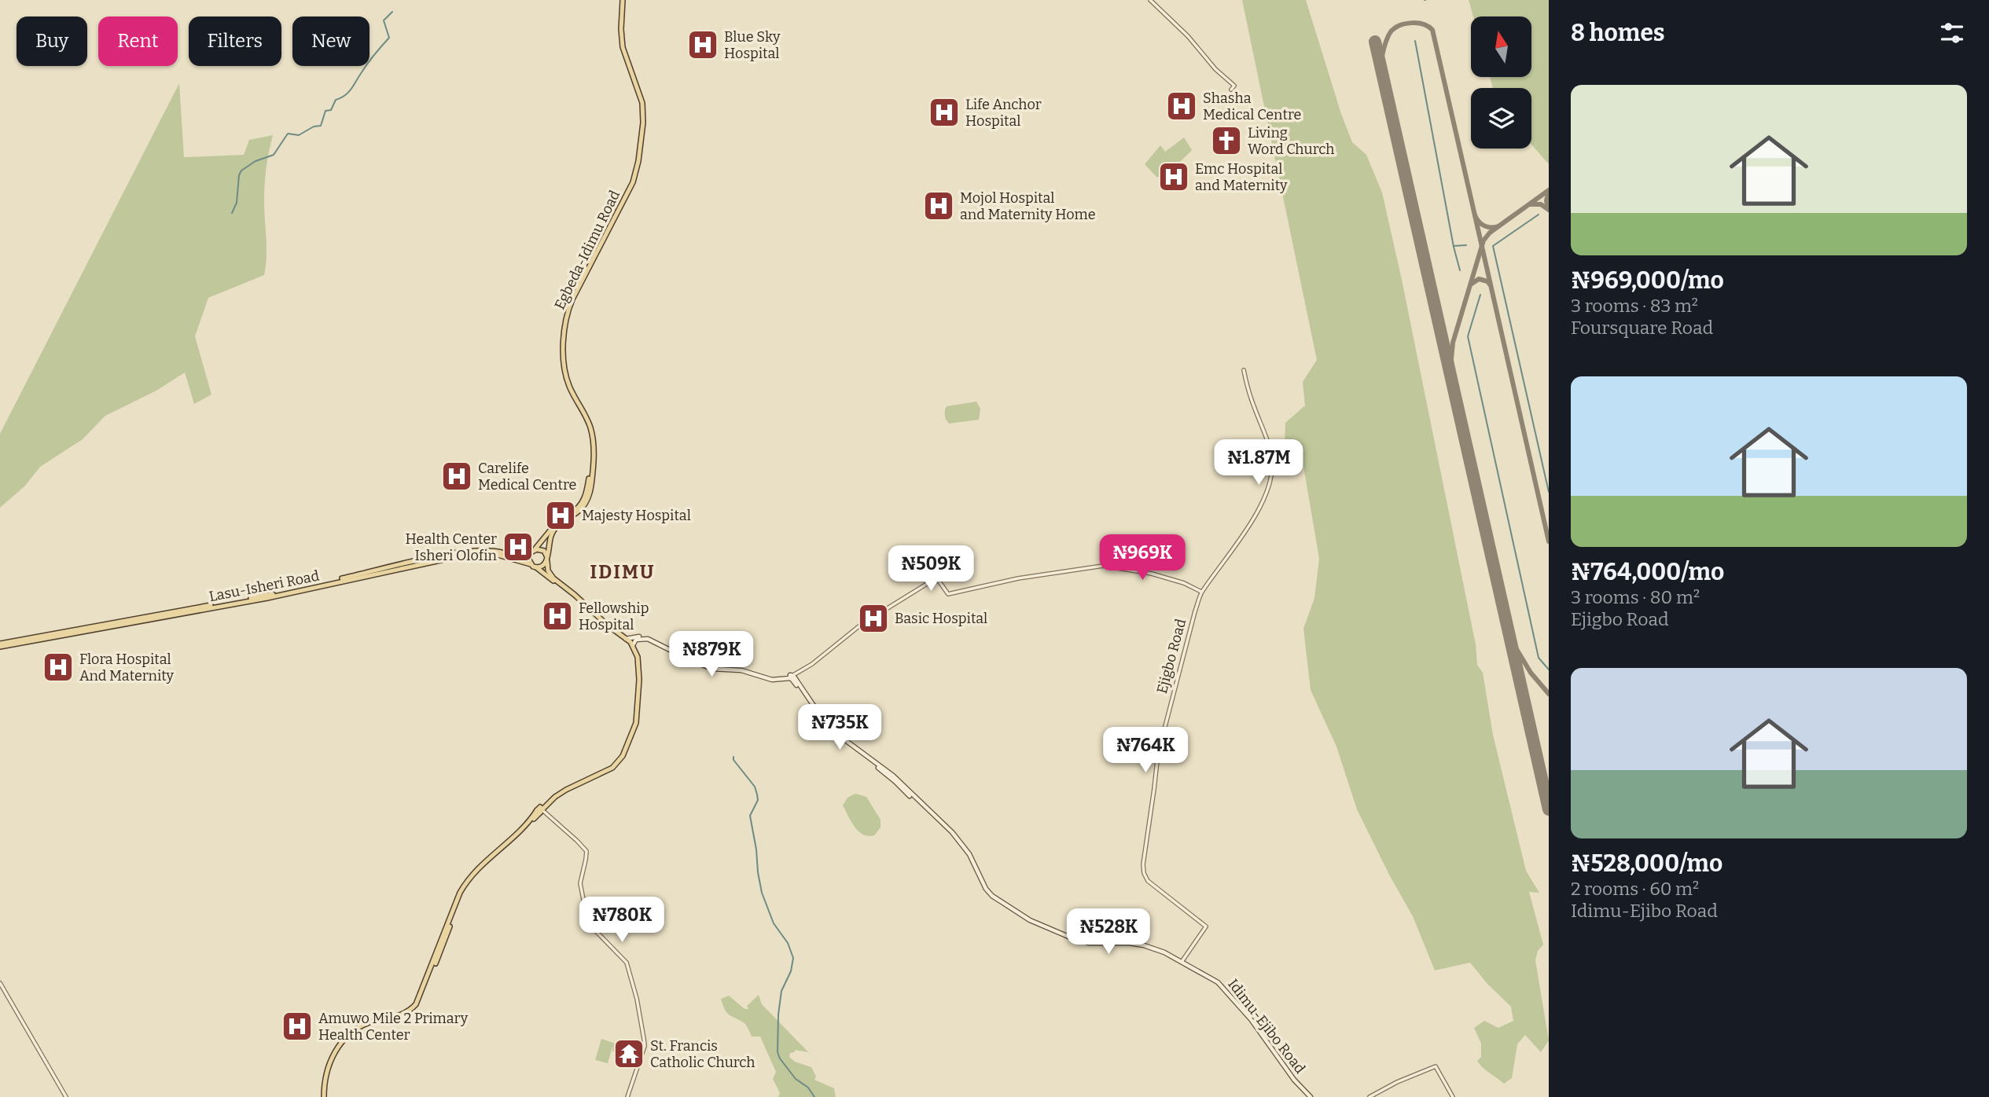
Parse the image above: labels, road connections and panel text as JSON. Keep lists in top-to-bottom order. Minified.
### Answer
{"streets":{"main road":["Egbeda-Idimu Road","Lasu-Isheri Road","Idimu-Ejibo Road"],"street":["Ejigbo Road"]},"crossings":[["Egbeda-Idimu Road","Lasu-Isheri Road"],["Ejigbo Road","Idimu-Ejibo Road"]],"districts":["IDIMU"],"places":{"hospital":["Blue Sky Hospital","Shasha Medical Centre","Life Anchor Hospital","Emc Hospital and Maternity","Mojol Hospital and Maternity Home","Carelife Medical Centre","Majesty Hospital","Health Center Isheri Olofin","Fellowship Hospital","Basic Hospital","Flora Hospital And Maternity","Amuwo Mile 2 Primary Health Center"],"church":["Living Word Church"],"temple":["St. Francis Catholic Church"]},"north":"top","page":{"heading":"8 homes","chip":["Buy","Rent","Filters","New"],"list":[{"name":"₦969,000/mo","note":"3 rooms · 83 m² · Foursquare Road"},{"name":"₦764,000/mo","note":"3 rooms · 80 m² · Ejigbo Road"},{"name":"₦528,000/mo","note":"2 rooms · 60 m² · Idimu-Ejibo Road"}],"price":["₦1.87M","₦969K","₦509K","₦879K","₦735K","₦764K","₦780K","₦528K"]}}
